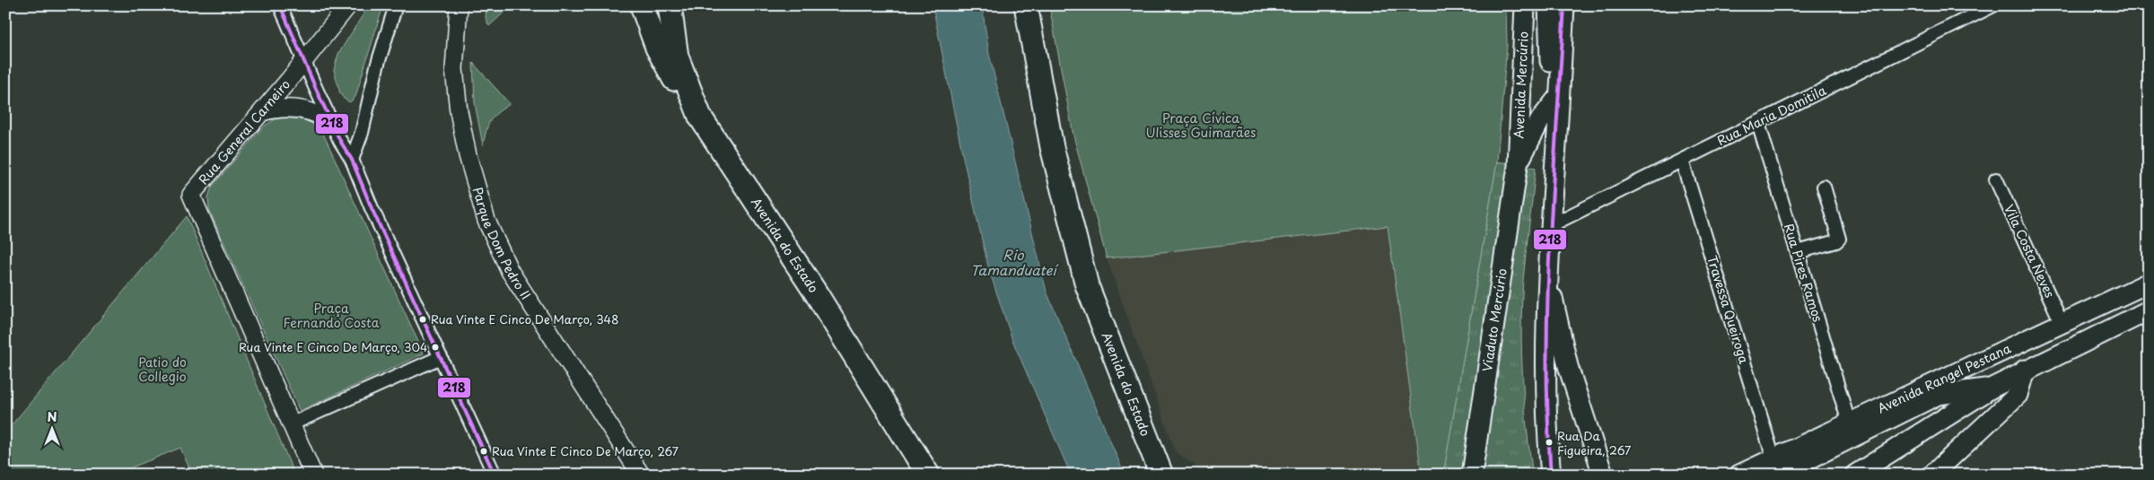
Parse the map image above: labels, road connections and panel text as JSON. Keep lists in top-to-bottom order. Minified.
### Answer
{"streets":{"highway":["Avenida do Estado"],"main road":["Avenida Mercúrio","Viaduto Mercúrio","Avenida Rangel Pestana"],"street":["Rua Maria Domitila","Rua General Carneiro","Parque Dom Pedro II","Vila Costa Neves","Rua Pires Ramos","Travessa Queiroga"]},"crossings":[["Avenida Mercúrio","Viaduto Mercúrio"],["Rua Maria Domitila","Rua Pires Ramos"],["Rua Maria Domitila","Travessa Queiroga"],["Vila Costa Neves","Avenida Rangel Pestana"],["Rua Pires Ramos","Avenida Rangel Pestana"],["Travessa Queiroga","Avenida Rangel Pestana"]],"water":["Rio Tamanduateí"],"parks":["Praça Cívica Ulisses Guimarães","Praça Fernando Costa","Patio do Collegio"],"places":["Rua Vinte E Cinco De Março, 348","Rua Vinte E Cinco De Março, 304","Rua Da Figueira, 267","Rua Vinte E Cinco De Março, 267"],"lines":["transit line 218"],"north":"top"}
